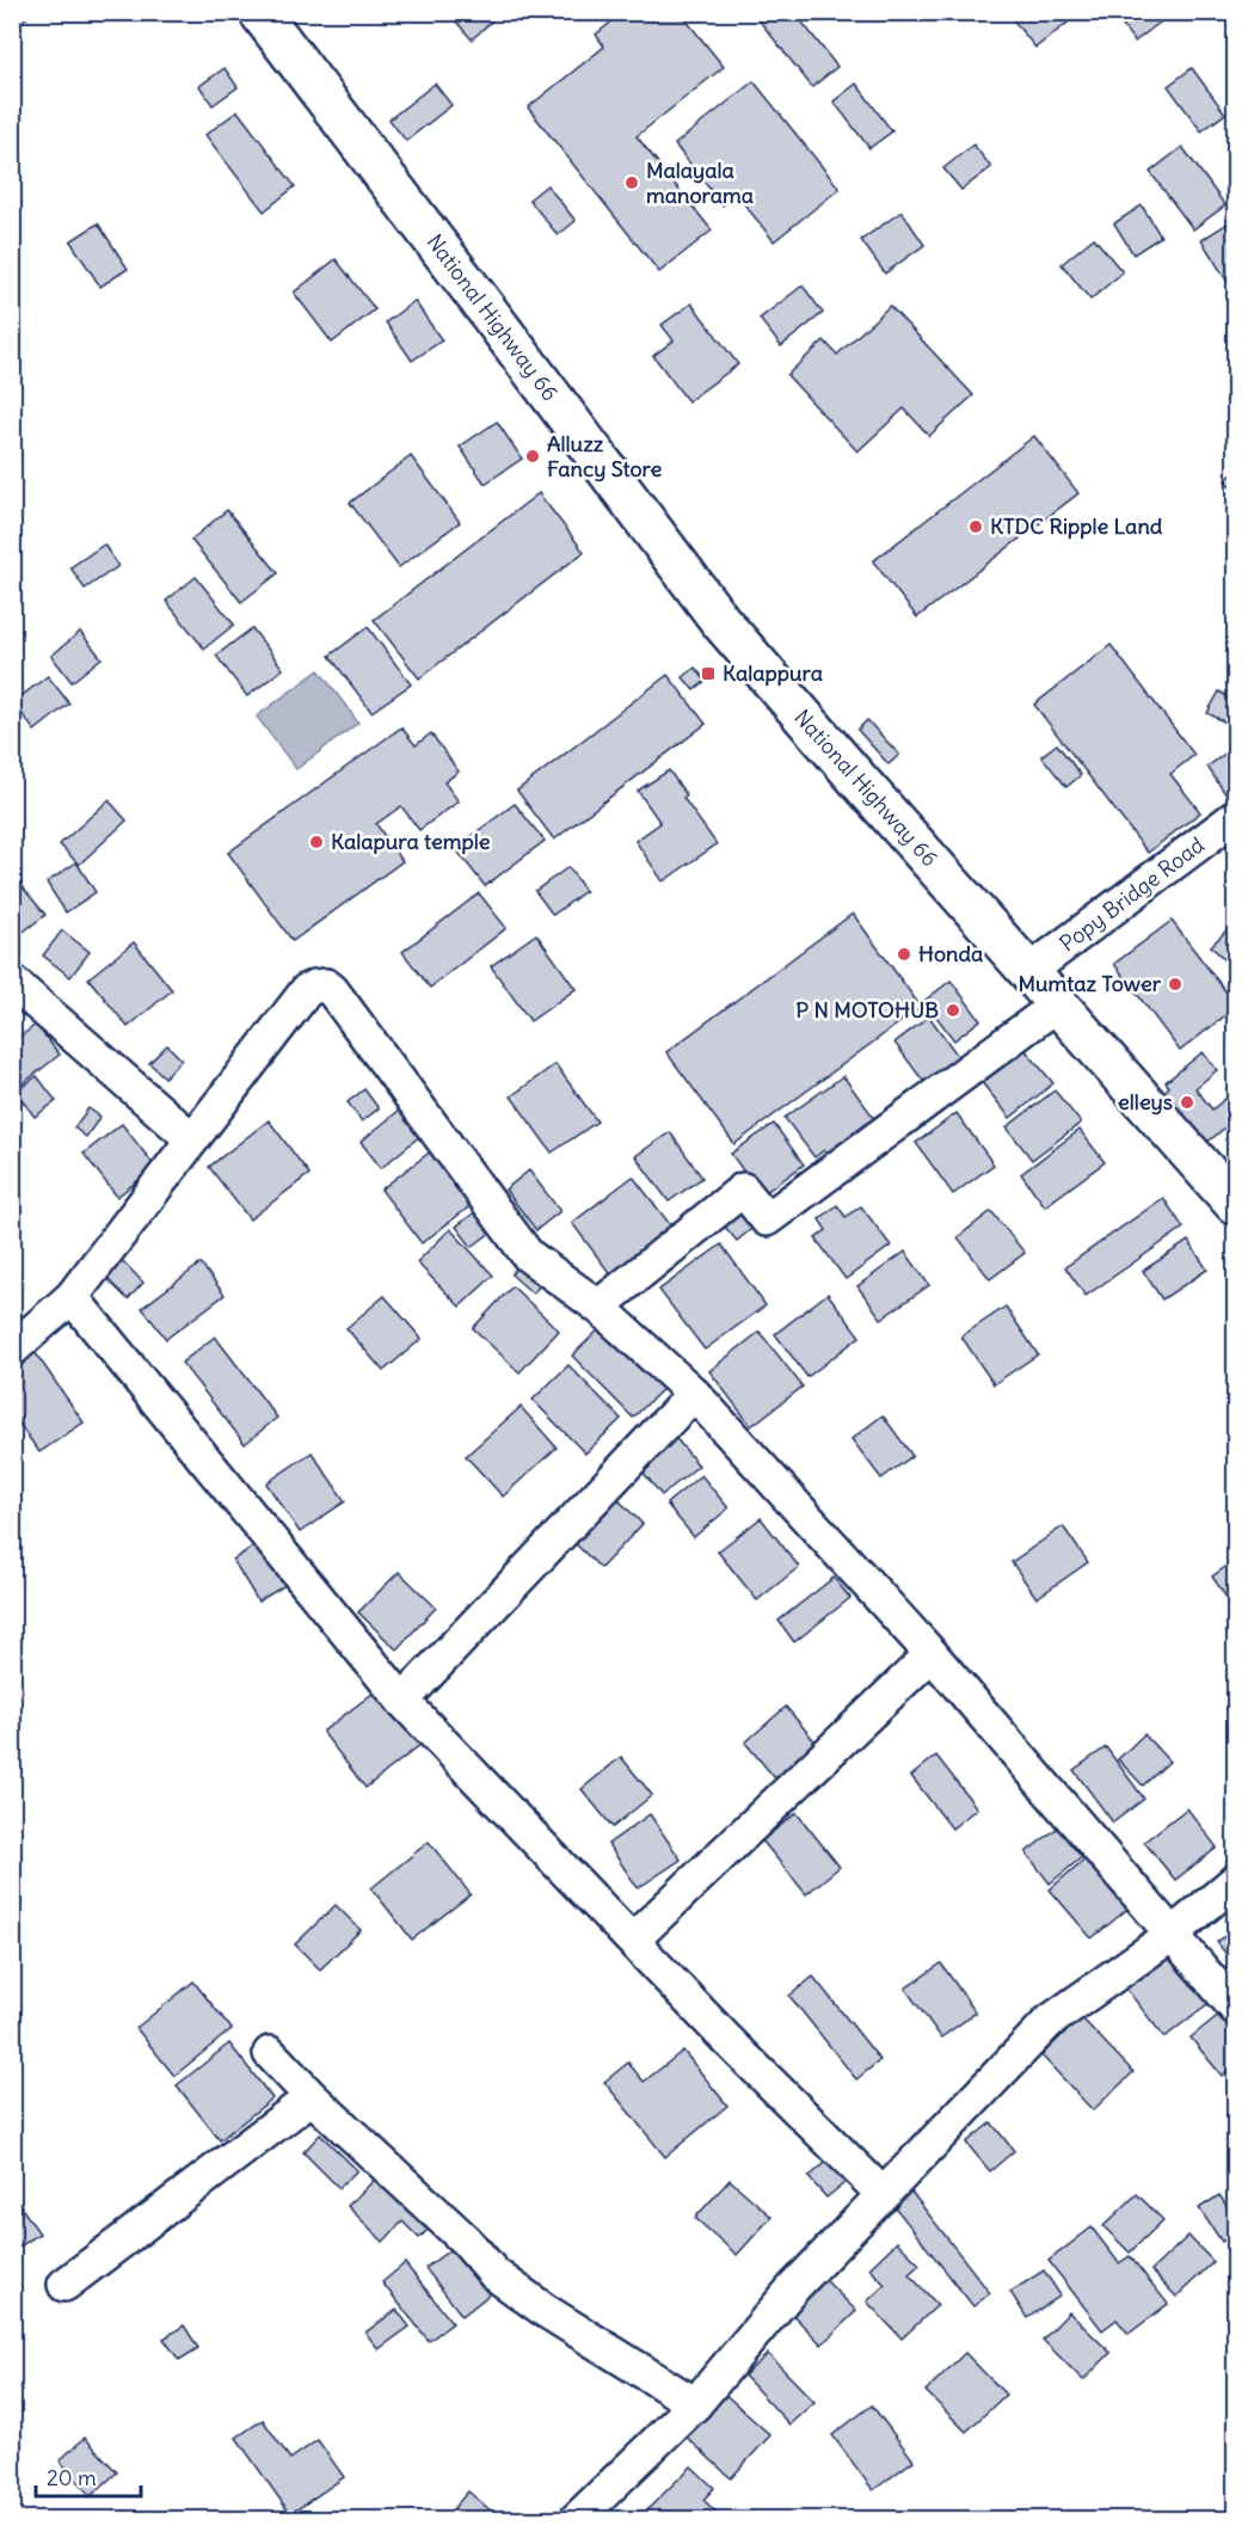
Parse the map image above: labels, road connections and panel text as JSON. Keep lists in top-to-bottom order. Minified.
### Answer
{"streets":{"main road":["National Highway 66"],"street":["Popy Bridge Road"]},"crossings":[["National Highway 66","Popy Bridge Road"]],"places":{"other":["Malayala manorama","Alluzz Fancy Store","KTDC Ripple Land","Kalapura temple","Honda","Mumtaz Tower","P N MOTOHUB","elleys"],"transit":["Kalappura"]},"scale_bar":"20 m"}
